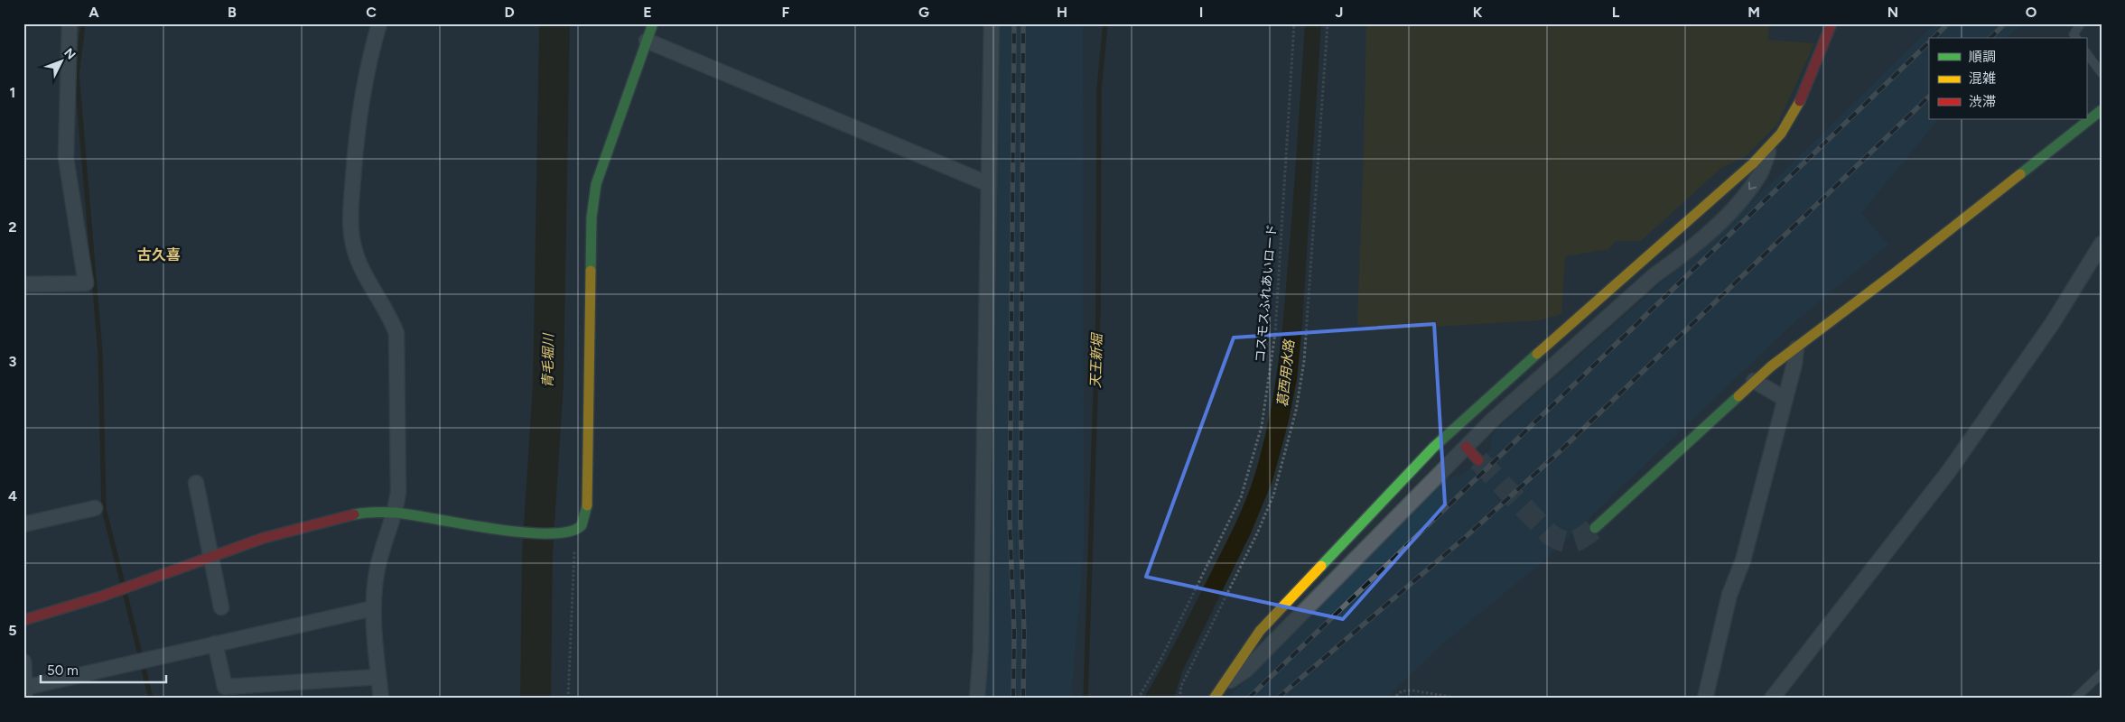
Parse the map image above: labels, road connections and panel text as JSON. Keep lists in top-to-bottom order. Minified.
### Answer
{"streets":{"path":["コスモスふれあいロード"]},"districts":["古久喜"],"water":["青毛堀川","天王新堀","葛西用水路"],"legend":["順調","混雑","渋滞"],"scale_bar":"50 m","north":"top right","grid":{"columns":["A","B","C","D","E","F","G","H","I","J","K","L","M","N","O"],"rows":["1","2","3","4","5"]}}
